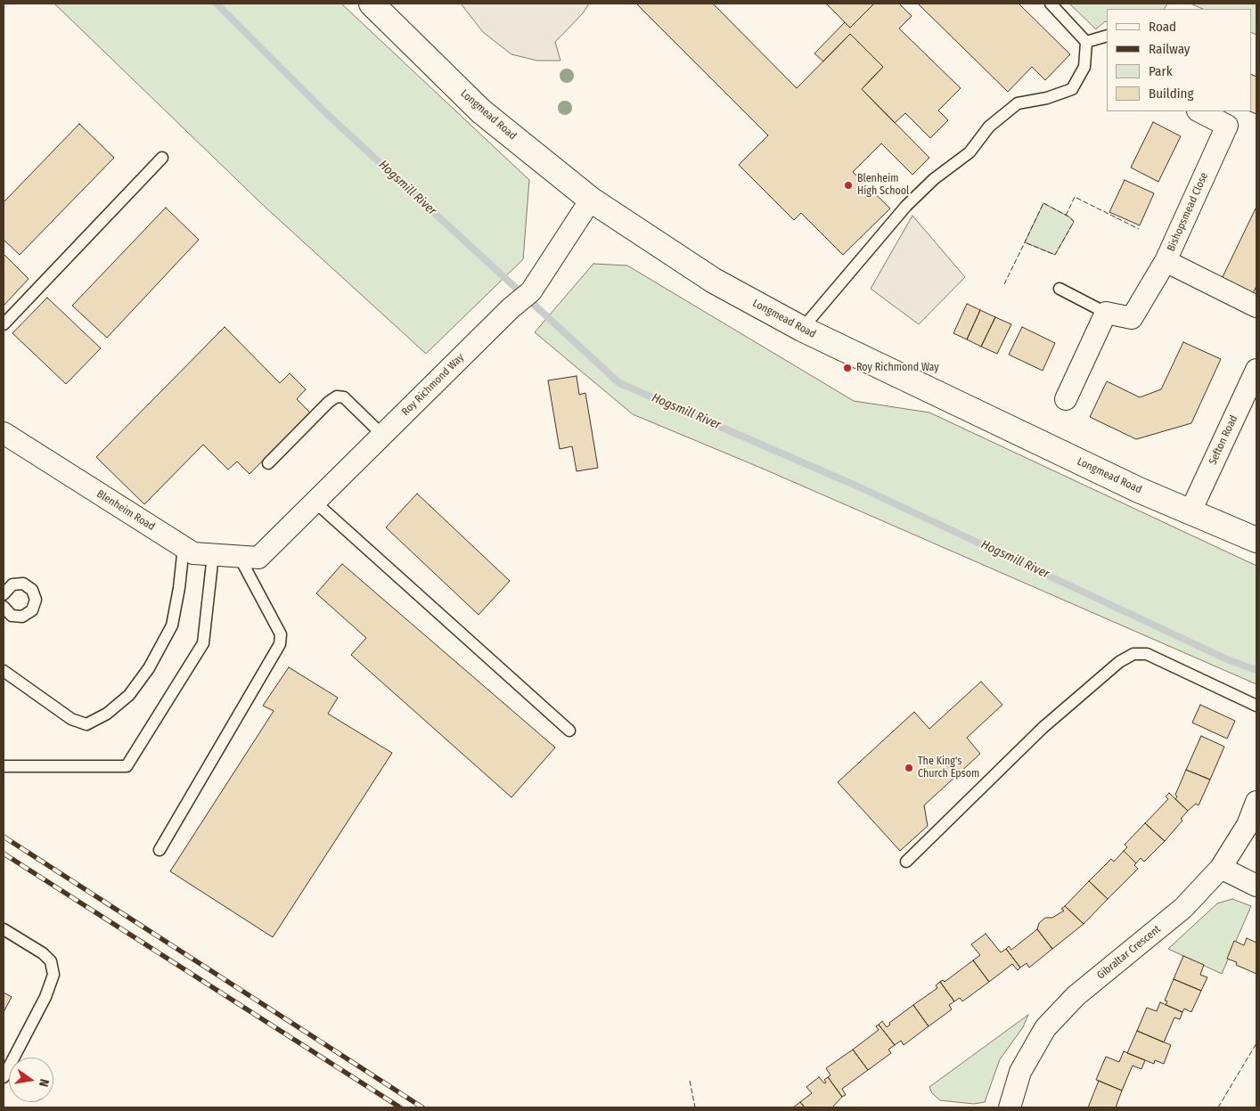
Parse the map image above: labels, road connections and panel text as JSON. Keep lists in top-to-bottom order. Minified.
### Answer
{"streets":{"street":["Longmead Road","Bishopsmead Close","Roy Richmond Way","Sefton Road","Blenheim Road","Gibraltar Crescent"]},"crossings":[["Longmead Road","Roy Richmond Way"],["Longmead Road","Sefton Road"],["Roy Richmond Way","Blenheim Road"]],"water":["Hogsmill River"],"places":["Blenheim High School","Roy Richmond Way","The King's Church Epsom"],"legend":["Road","Railway","Park","Building"],"north":"right"}
